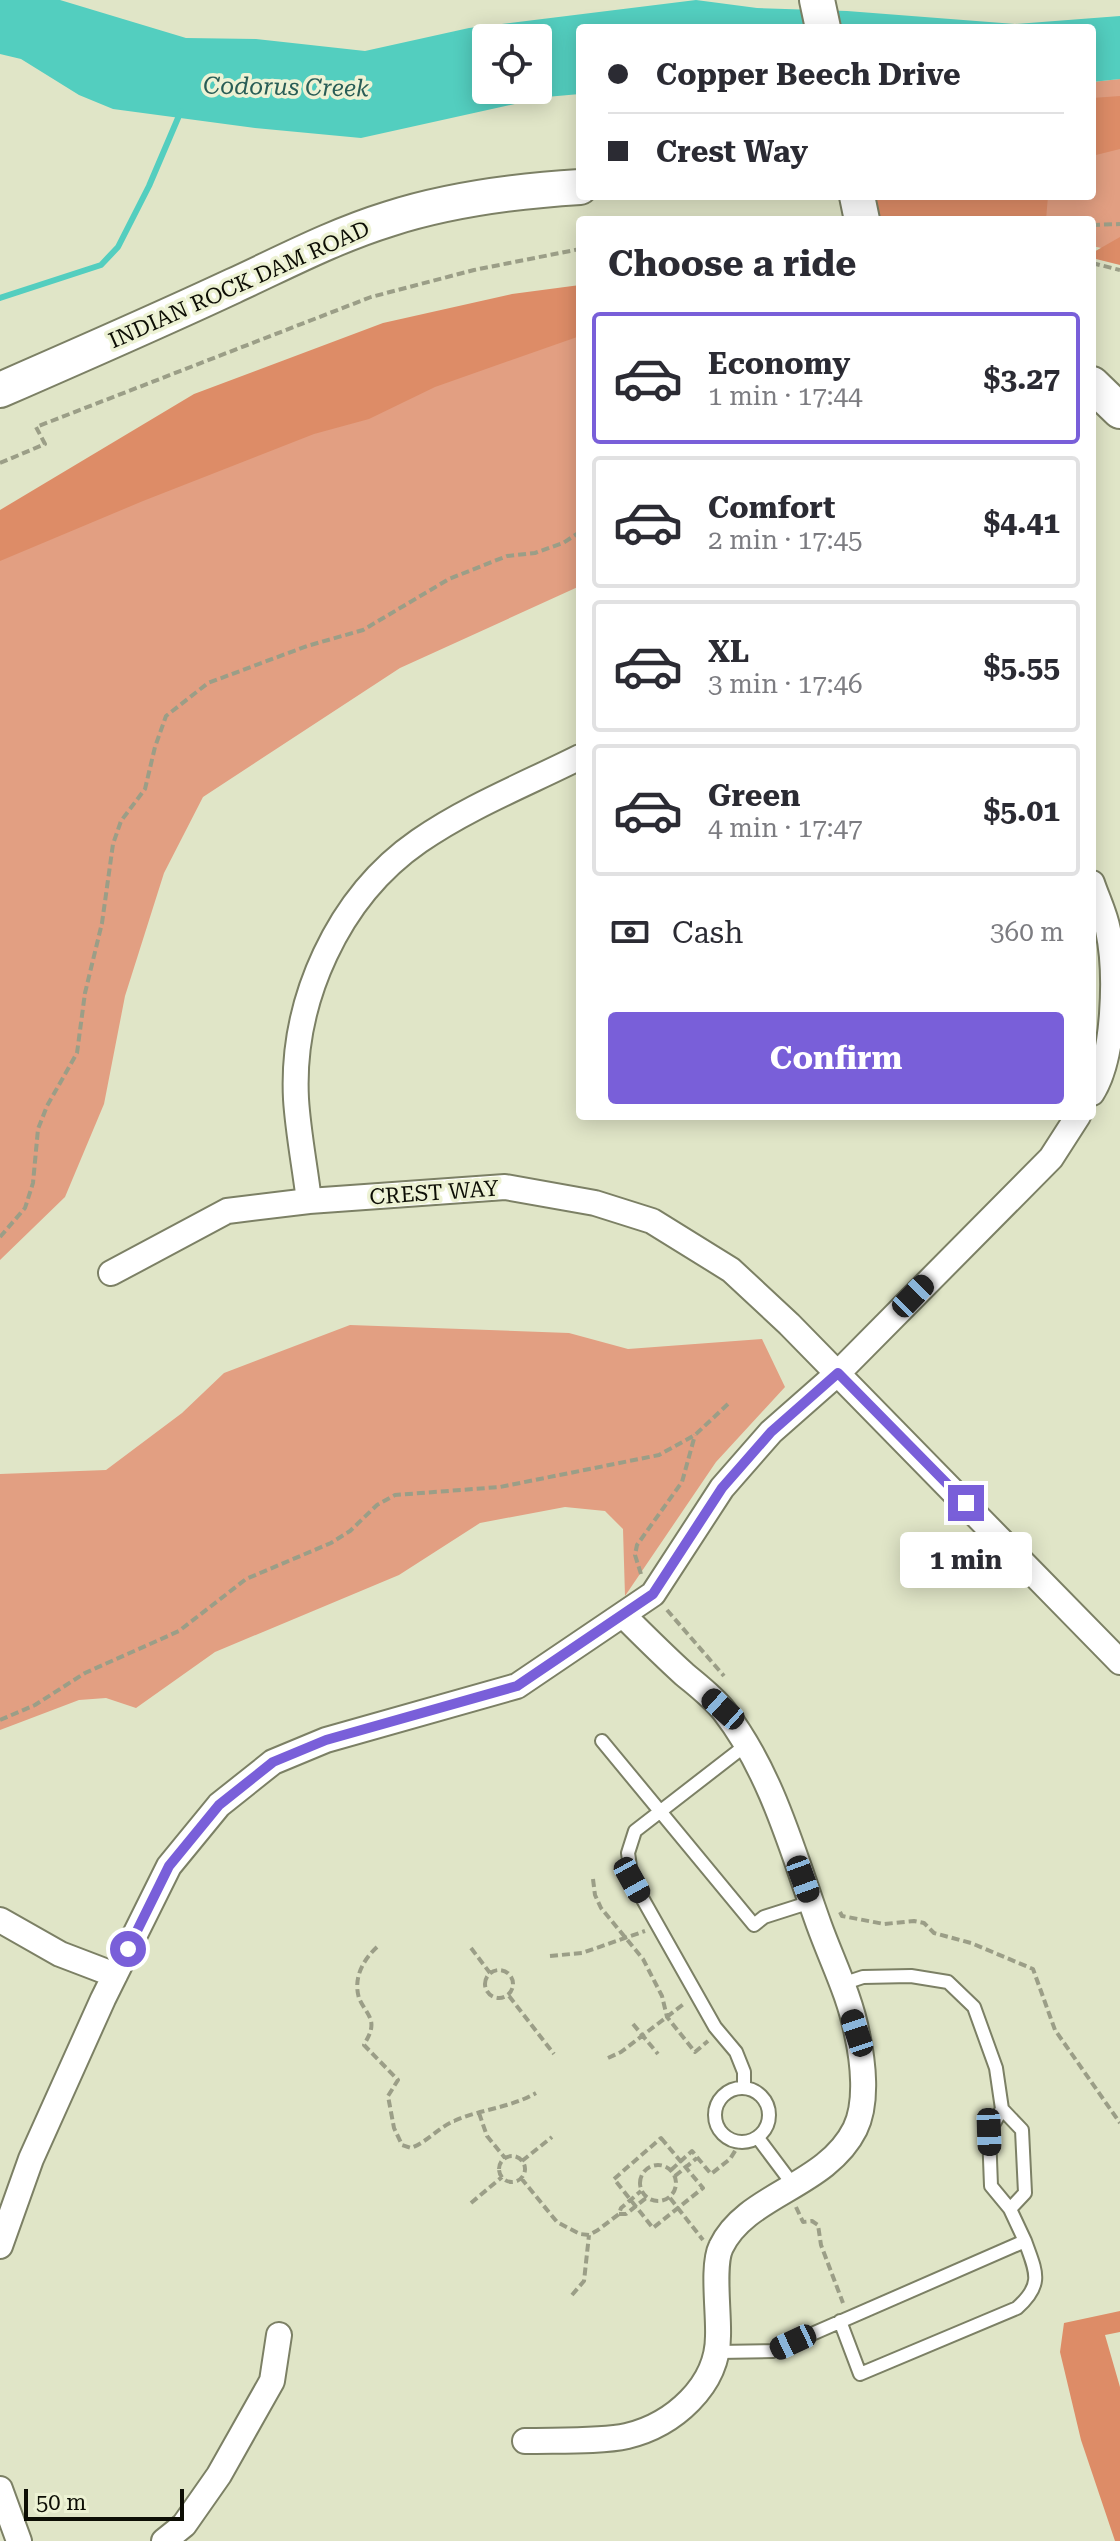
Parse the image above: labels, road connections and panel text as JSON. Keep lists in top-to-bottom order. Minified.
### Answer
{"streets":{"main road":["INDIAN ROCK DAM ROAD"],"street":["CREST WAY"]},"water":["Codorus Creek"],"scale_bar":"50 m","page":{"banner":["Copper Beech Drive","Crest Way"],"heading":"Choose a ride","list":[{"name":"Economy","note":"1 min · 17:44","value":"$3.27"},{"name":"Comfort","note":"2 min · 17:45","value":"$4.41"},{"name":"XL","note":"3 min · 17:46","value":"$5.55"},{"name":"Green","note":"4 min · 17:47","value":"$5.01"}],"pay":["Cash","360 m"],"buttons":"Confirm","bubble":"1 min","scale":"50 m"}}
